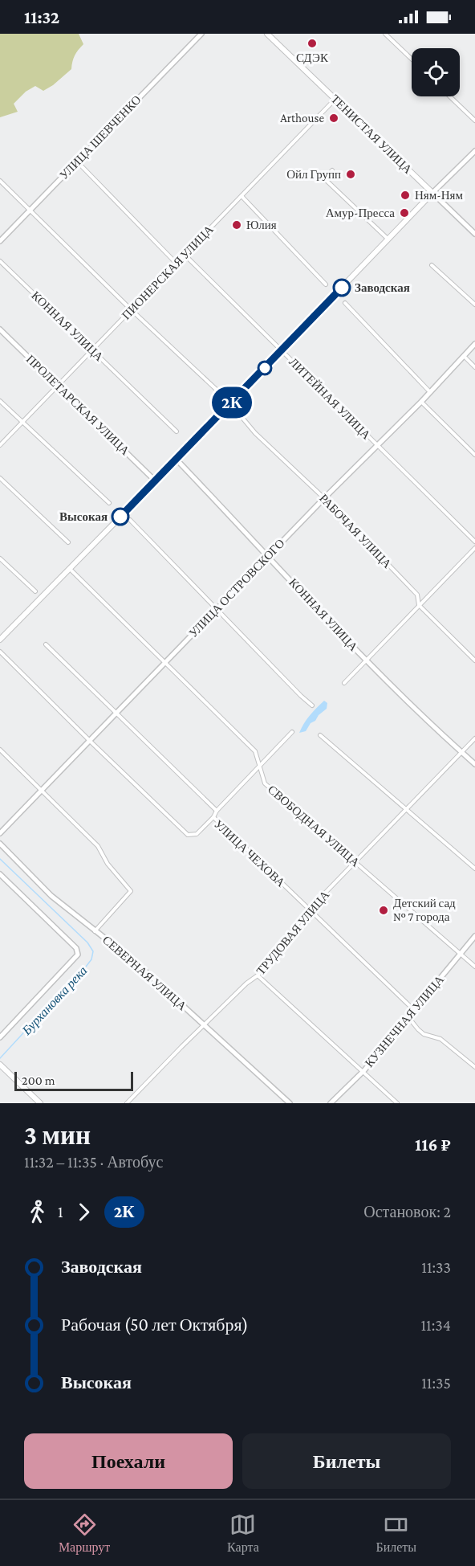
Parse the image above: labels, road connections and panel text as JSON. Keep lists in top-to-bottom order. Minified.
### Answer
{"streets":{"main road":["ТЕНИСТАЯ УЛИЦА"],"street":["УЛИЦА ШЕВЧЕНКО","ПИОНЕРСКАЯ УЛИЦА","КОННАЯ УЛИЦА","ЛИТЕЙНАЯ УЛИЦА","ПРОЛЕТАРСКАЯ УЛИЦА","РАБОЧАЯ УЛИЦА","УЛИЦА ОСТРОВСКОГО","СВОБОДНАЯ УЛИЦА","УЛИЦА ЧЕХОВА","ТРУДОВАЯ УЛИЦА","СЕВЕРНАЯ УЛИЦА","КУЗНЕЧНАЯ УЛИЦА"]},"crossings":[["ТЕНИСТАЯ УЛИЦА","ПИОНЕРСКАЯ УЛИЦА"],["ПИОНЕРСКАЯ УЛИЦА","КОННАЯ УЛИЦА"],["ПИОНЕРСКАЯ УЛИЦА","ЛИТЕЙНАЯ УЛИЦА"],["ПИОНЕРСКАЯ УЛИЦА","ПРОЛЕТАРСКАЯ УЛИЦА"],["КОННАЯ УЛИЦА","УЛИЦА ОСТРОВСКОГО"],["КОННАЯ УЛИЦА","ТРУДОВАЯ УЛИЦА"],["ЛИТЕЙНАЯ УЛИЦА","УЛИЦА ОСТРОВСКОГО"],["РАБОЧАЯ УЛИЦА","УЛИЦА ОСТРОВСКОГО"],["УЛИЦА ОСТРОВСКОГО","СВОБОДНАЯ УЛИЦА"],["УЛИЦА ОСТРОВСКОГО","УЛИЦА ЧЕХОВА"],["СВОБОДНАЯ УЛИЦА","ТРУДОВАЯ УЛИЦА"],["СВОБОДНАЯ УЛИЦА","КУЗНЕЧНАЯ УЛИЦА"],["УЛИЦА ЧЕХОВА","ТРУДОВАЯ УЛИЦА"],["УЛИЦА ЧЕХОВА","КУЗНЕЧНАЯ УЛИЦА"],["ТРУДОВАЯ УЛИЦА","СЕВЕРНАЯ УЛИЦА"]],"water":["Бурхановка река"],"places":["СДЭК","Arthouse","Ойл Групп","Ням-Ням","Амур-Пресса","Юлия","Заводская","Высокая","Детский сад № 7 города"],"lines":["bus line 2К"],"scale_bar":"200 m","page":{"status":"11:32","on_map":"2К","scale":"200 m","heading":["3 мин","11:32 – 11:35 · Автобус","116 ₽"],"legs":["1","2К","Остановок: 2"],"list":[{"name":"Заводская","value":"11:33"},{"name":"Рабочая (50 лет Октября)","value":"11:34"},{"name":"Высокая","value":"11:35"}],"buttons":["Поехали","Билеты"],"tabs":["Маршрут","Карта","Билеты"]}}
